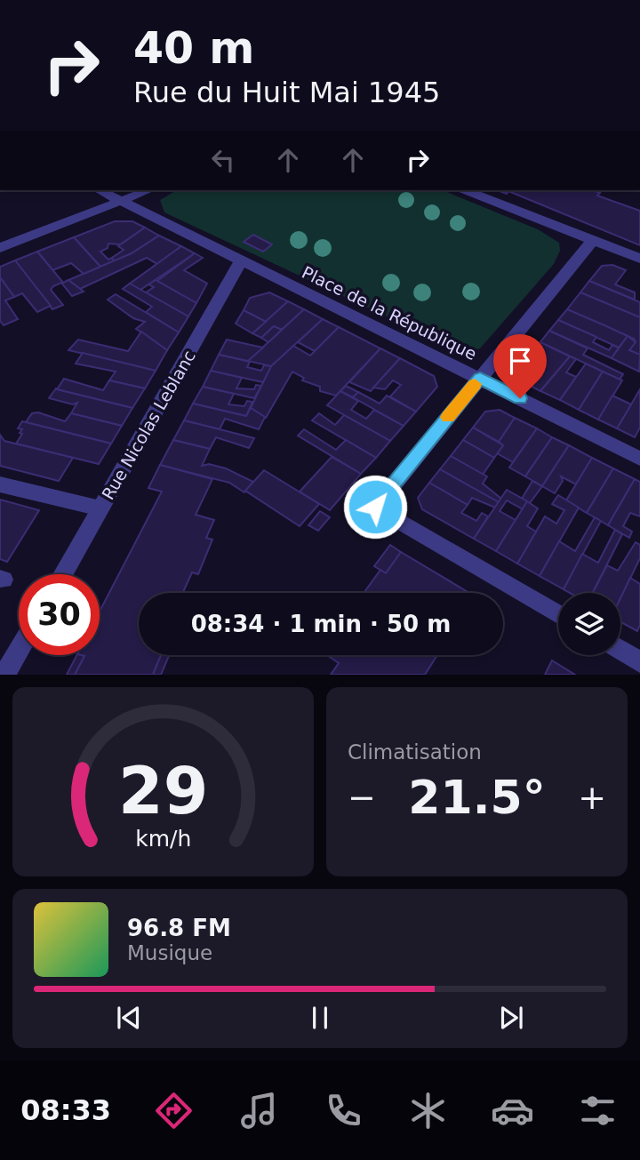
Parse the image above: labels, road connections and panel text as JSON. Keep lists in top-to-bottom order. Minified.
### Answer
{"streets":{"street":["Place de la République","Rue Nicolas Leblanc"]},"crossings":[["Place de la République","Rue Nicolas Leblanc"]],"page":{"turn":["40 m","Rue du Huit Mai 1945"],"limit":"30","trip":"08:34 · 1 min · 50 m","tile":"Climatisation","heat":["−","21.5°","+"],"song":["96.8 FM","Musique"],"tabs":"08:33","gauge":["29","km/h"]}}
